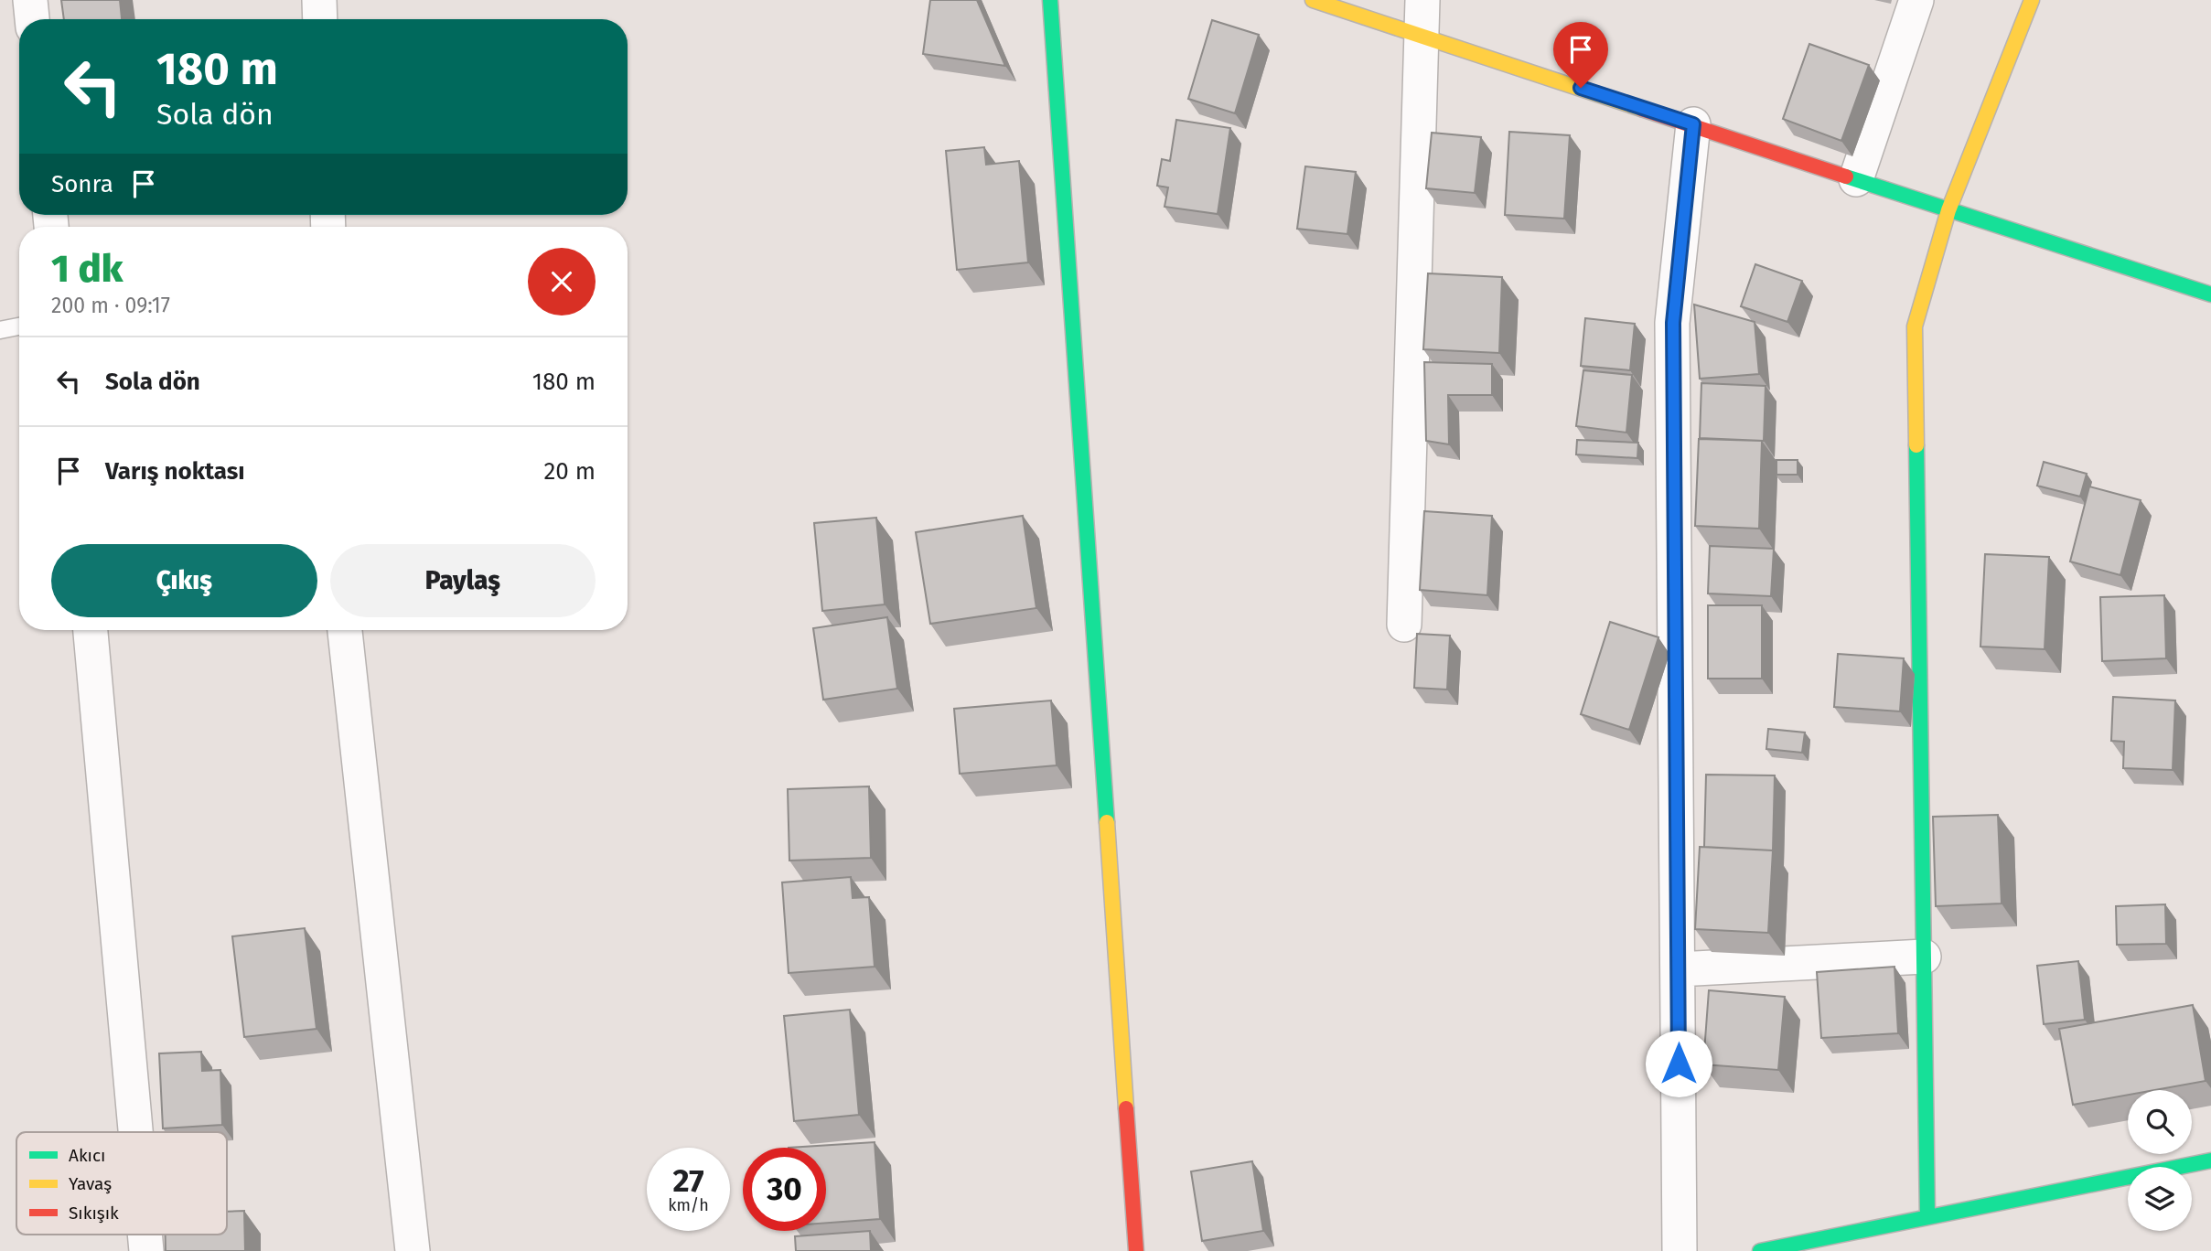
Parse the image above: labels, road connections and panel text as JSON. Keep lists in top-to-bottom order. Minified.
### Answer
{"legend":["Akıcı","Yavaş","Sıkışık"],"page":{"turn":["180 m","Sola dön"],"then":"Sonra","heading":["1 dk","200 m · 09:17"],"list":[{"name":"Sola dön","value":"180 m"},{"name":"Varış noktası","value":"20 m"}],"buttons":["Çıkış","Paylaş"],"speed":"27 km/h","limit":"30"}}
